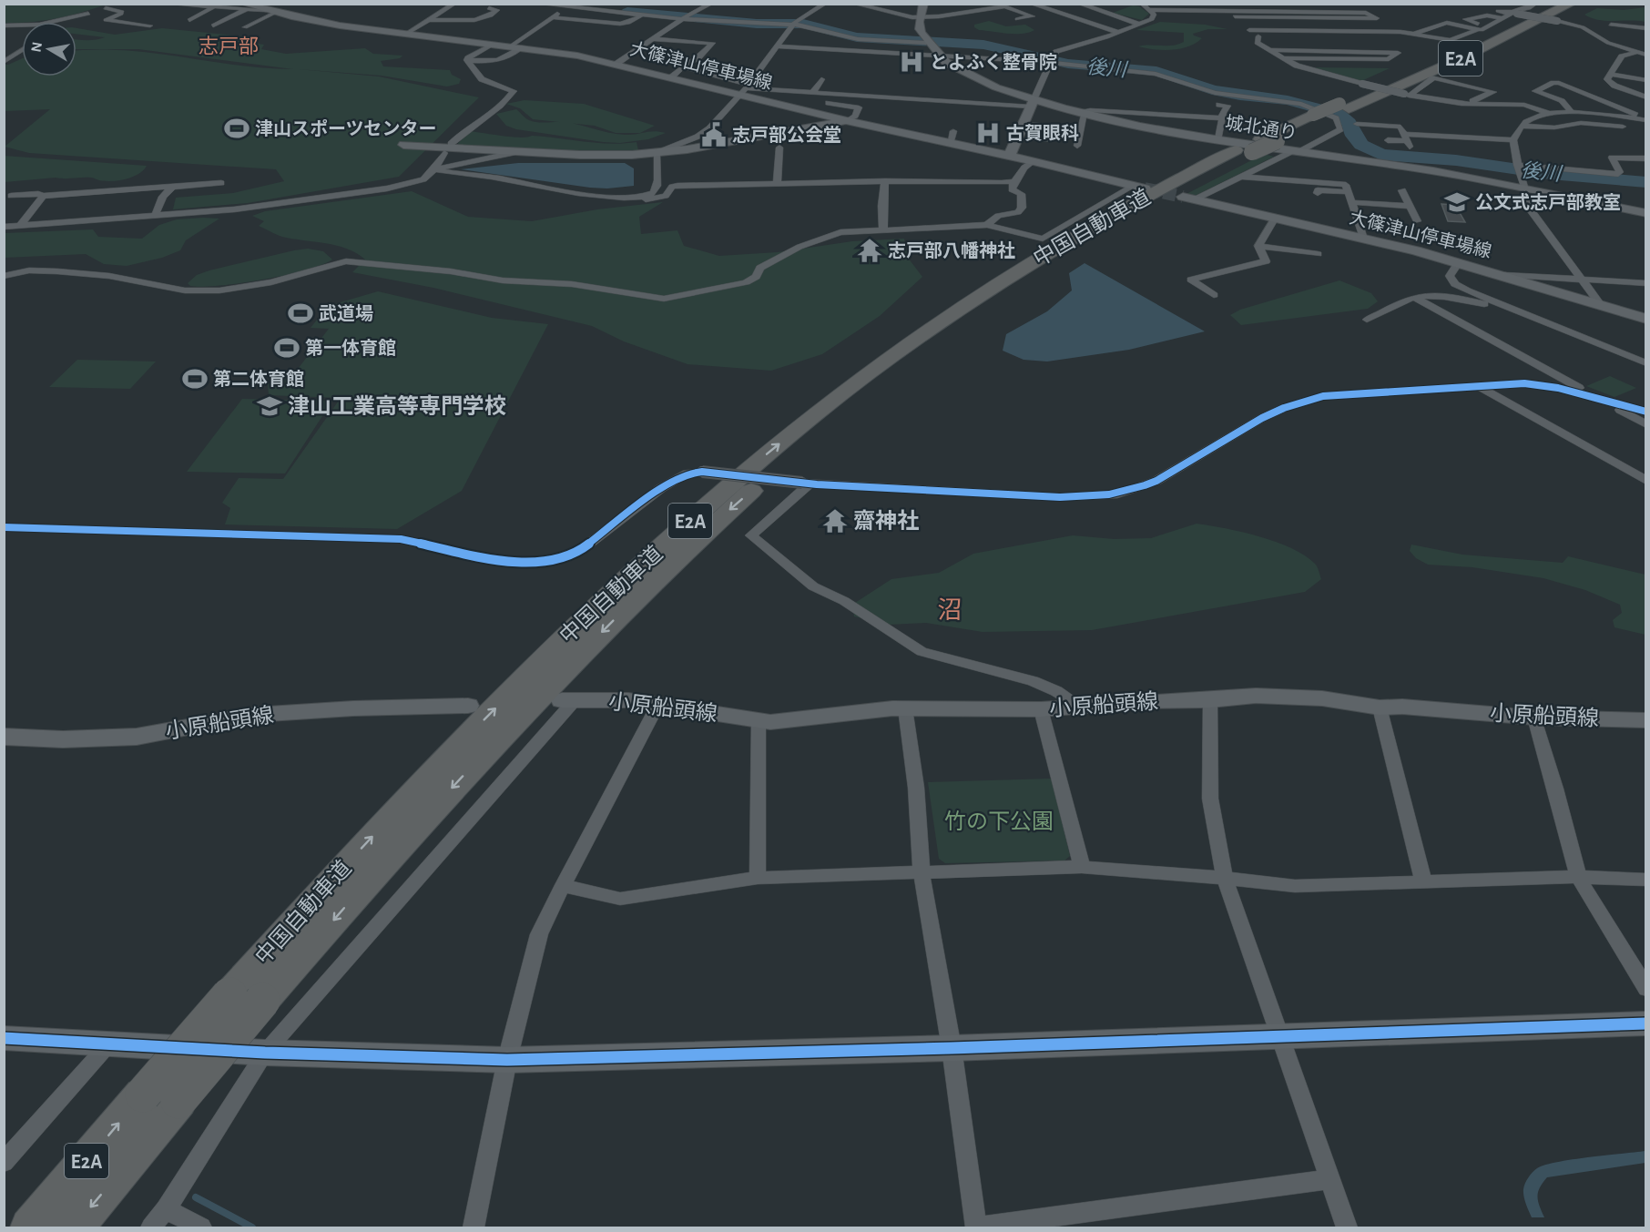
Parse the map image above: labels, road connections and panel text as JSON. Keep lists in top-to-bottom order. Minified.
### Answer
{"streets":{"highway":["E2A","中国自動車道"],"main road":["大篠津山停車場線","城北通り","小原船頭線"]},"crossings":[["城北通り","中国自動車道"]],"districts":["志戸部","沼"],"water":["後川"],"parks":["竹の下公園"],"places":{"hospital":["とよふく整骨院","古賀眼科"],"sports":["津山スポーツセンター","武道場","第一体育館","第二体育館"],"public building":["志戸部公会堂"],"school or university":["公文式志戸部教室","津山工業高等専門学校"],"temple":["志戸部八幡神社","齋神社"]},"north":"left"}
